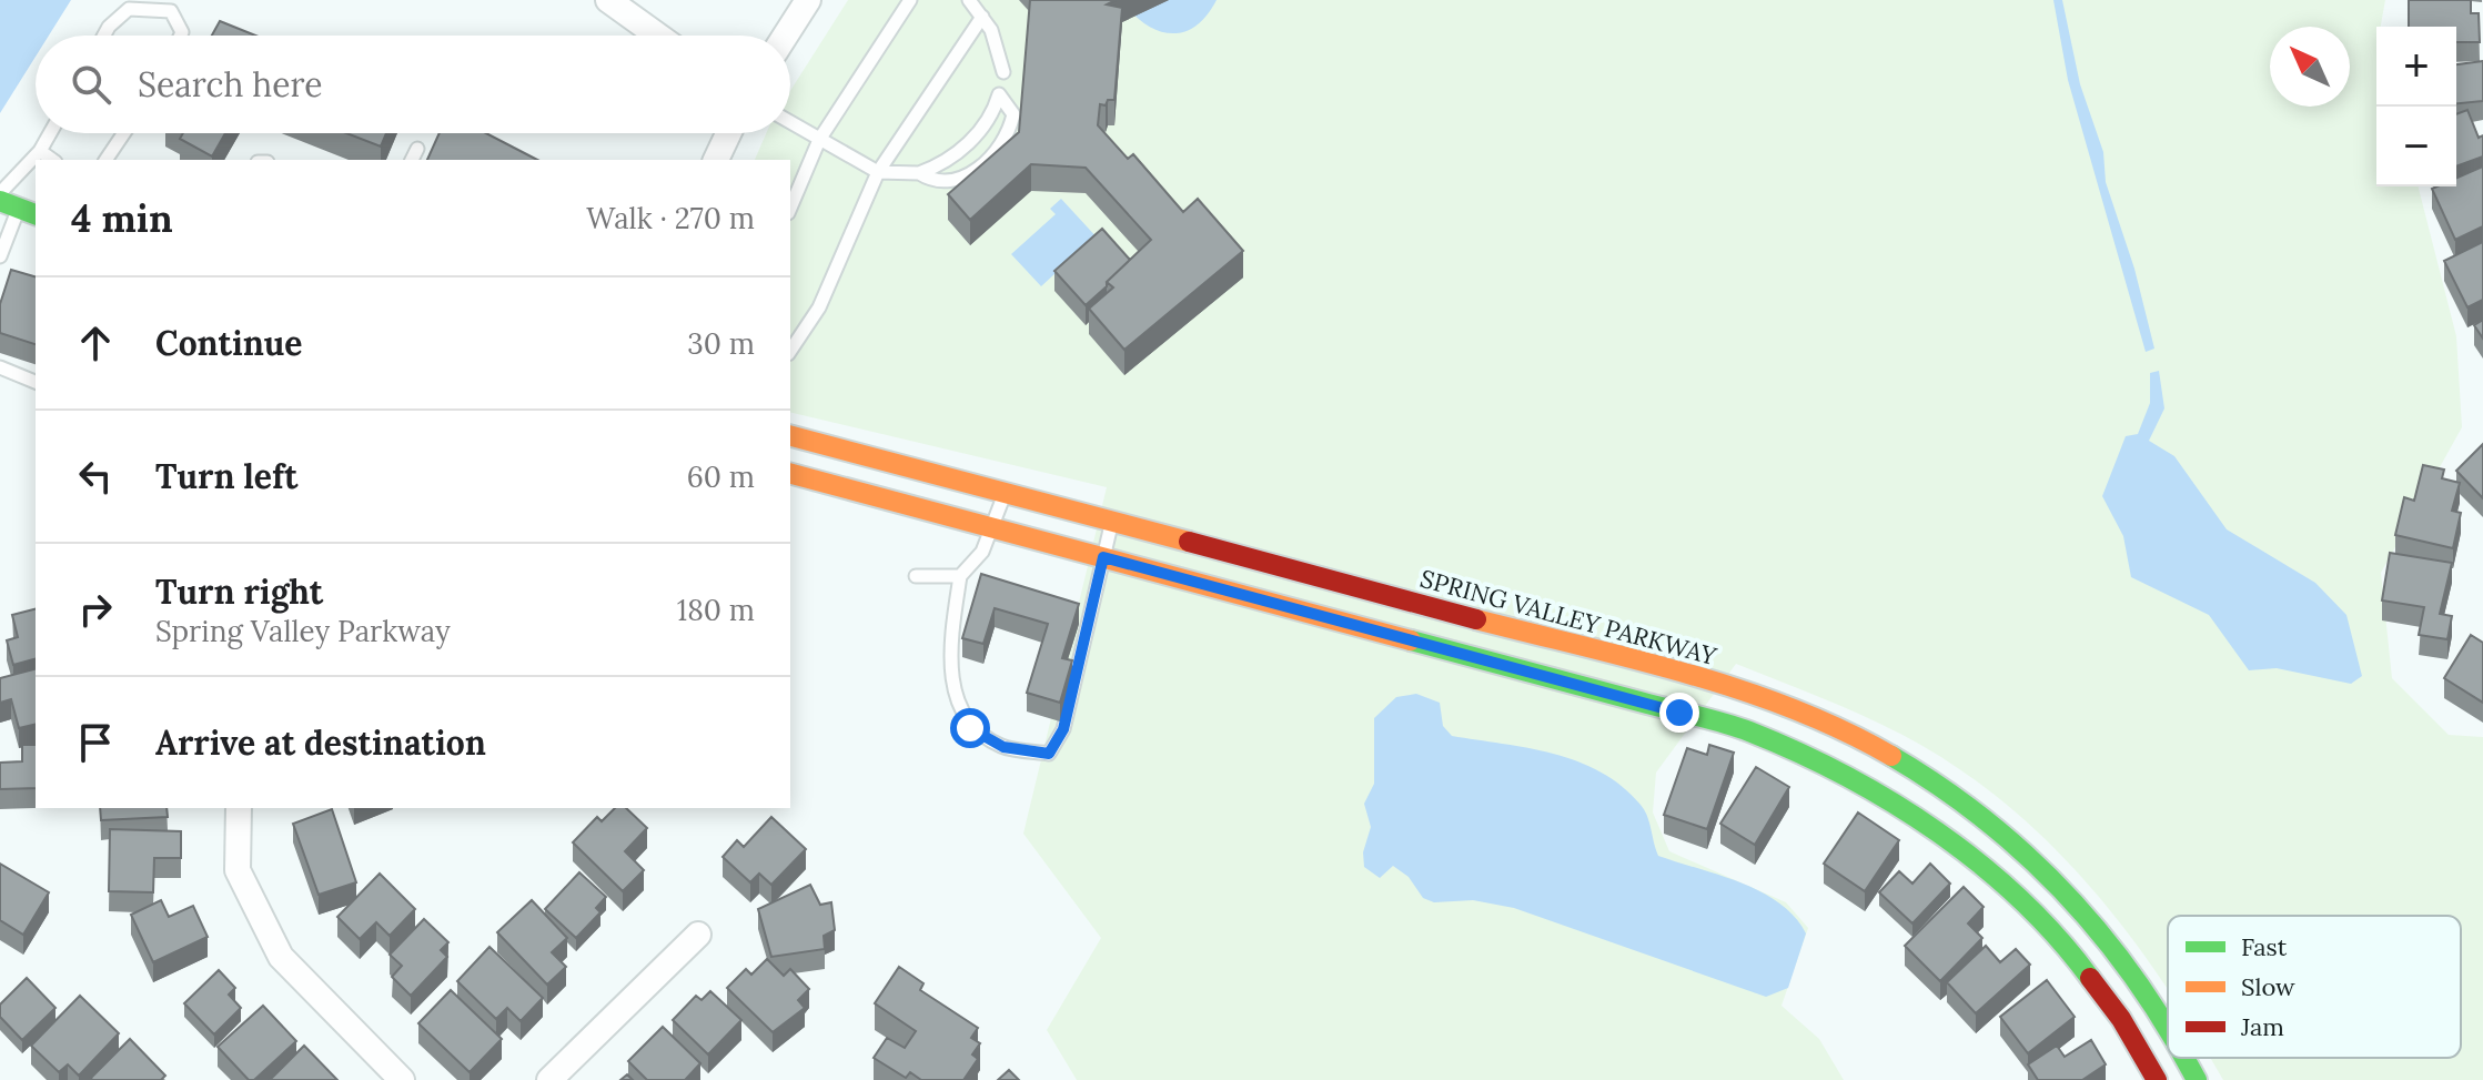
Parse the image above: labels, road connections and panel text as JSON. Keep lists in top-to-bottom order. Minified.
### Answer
{"streets":{"street":["SPRING VALLEY PARKWAY"]},"legend":["Fast","Slow","Jam"],"north":"top left","page":{"map_buttons":["+","−"],"search":"Search here","heading":["4 min","Walk · 270 m"],"list":[["Continue","30 m"],["Turn left","60 m"],["Turn right","Spring Valley Parkway","180 m"],"Arrive at destination"]}}
